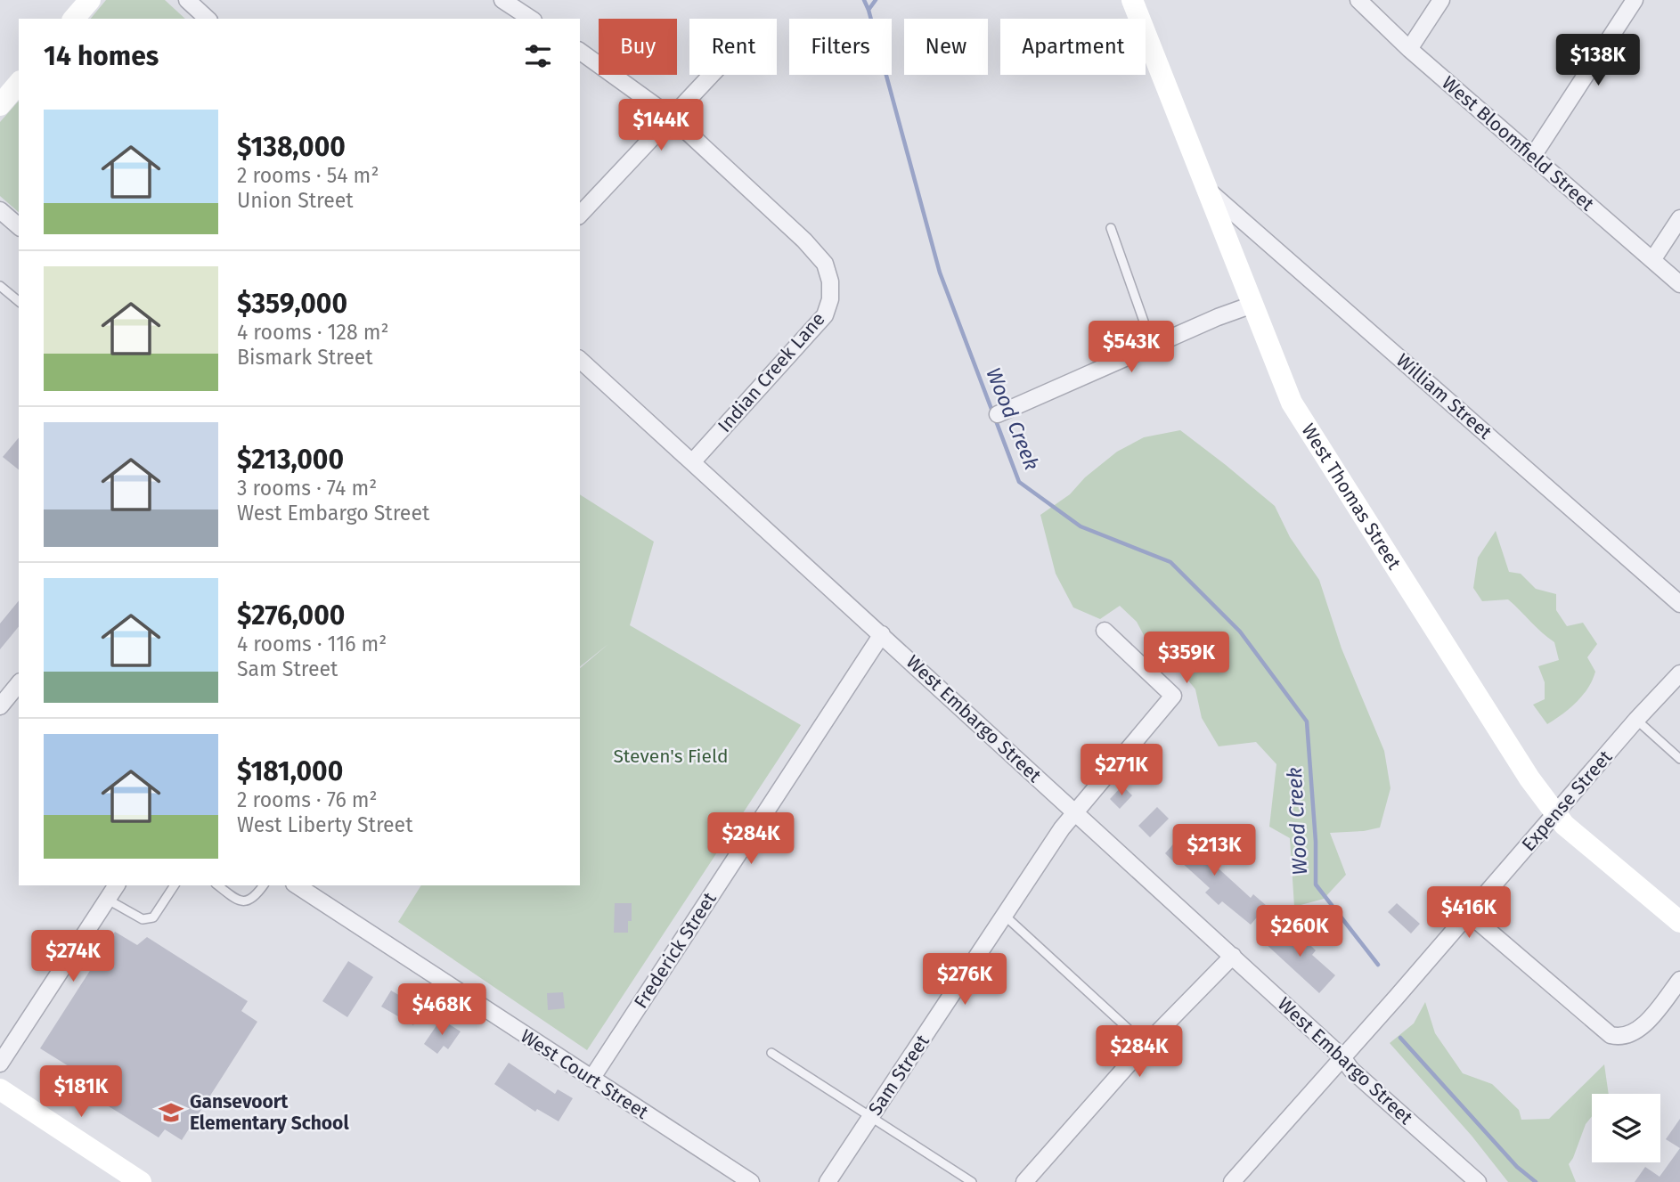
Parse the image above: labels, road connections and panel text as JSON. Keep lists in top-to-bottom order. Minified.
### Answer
{"streets":{"street":["West Bloomfield Street","Indian Creek Lane","William Street","West Thomas Street","West Embargo Street","Expense Street","Frederick Street","West Court Street","Sam Street"]},"crossings":[["Indian Creek Lane","West Embargo Street"],["William Street","West Thomas Street"],["West Thomas Street","Expense Street"],["West Embargo Street","Expense Street"],["West Embargo Street","Frederick Street"],["West Embargo Street","Sam Street"],["Frederick Street","West Court Street"]],"water":["Wood Creek"],"parks":["Steven's Field"],"places":{"school or university":["Gansevoort Elementary School"]},"page":{"chip":["Buy","Rent","Filters","New","Apartment"],"heading":"14 homes","price":["$138K","$144K","$543K","$359K","$271K","$284K","$213K","$416K","$260K","$274K","$276K","$468K","$284K","$181K"],"list":[{"name":"$138,000","note":"2 rooms · 54 m² · Union Street"},{"name":"$359,000","note":"4 rooms · 128 m² · Bismark Street"},{"name":"$213,000","note":"3 rooms · 74 m² · West Embargo Street"},{"name":"$276,000","note":"4 rooms · 116 m² · Sam Street"},{"name":"$181,000","note":"2 rooms · 76 m² · West Liberty Street"}]}}
